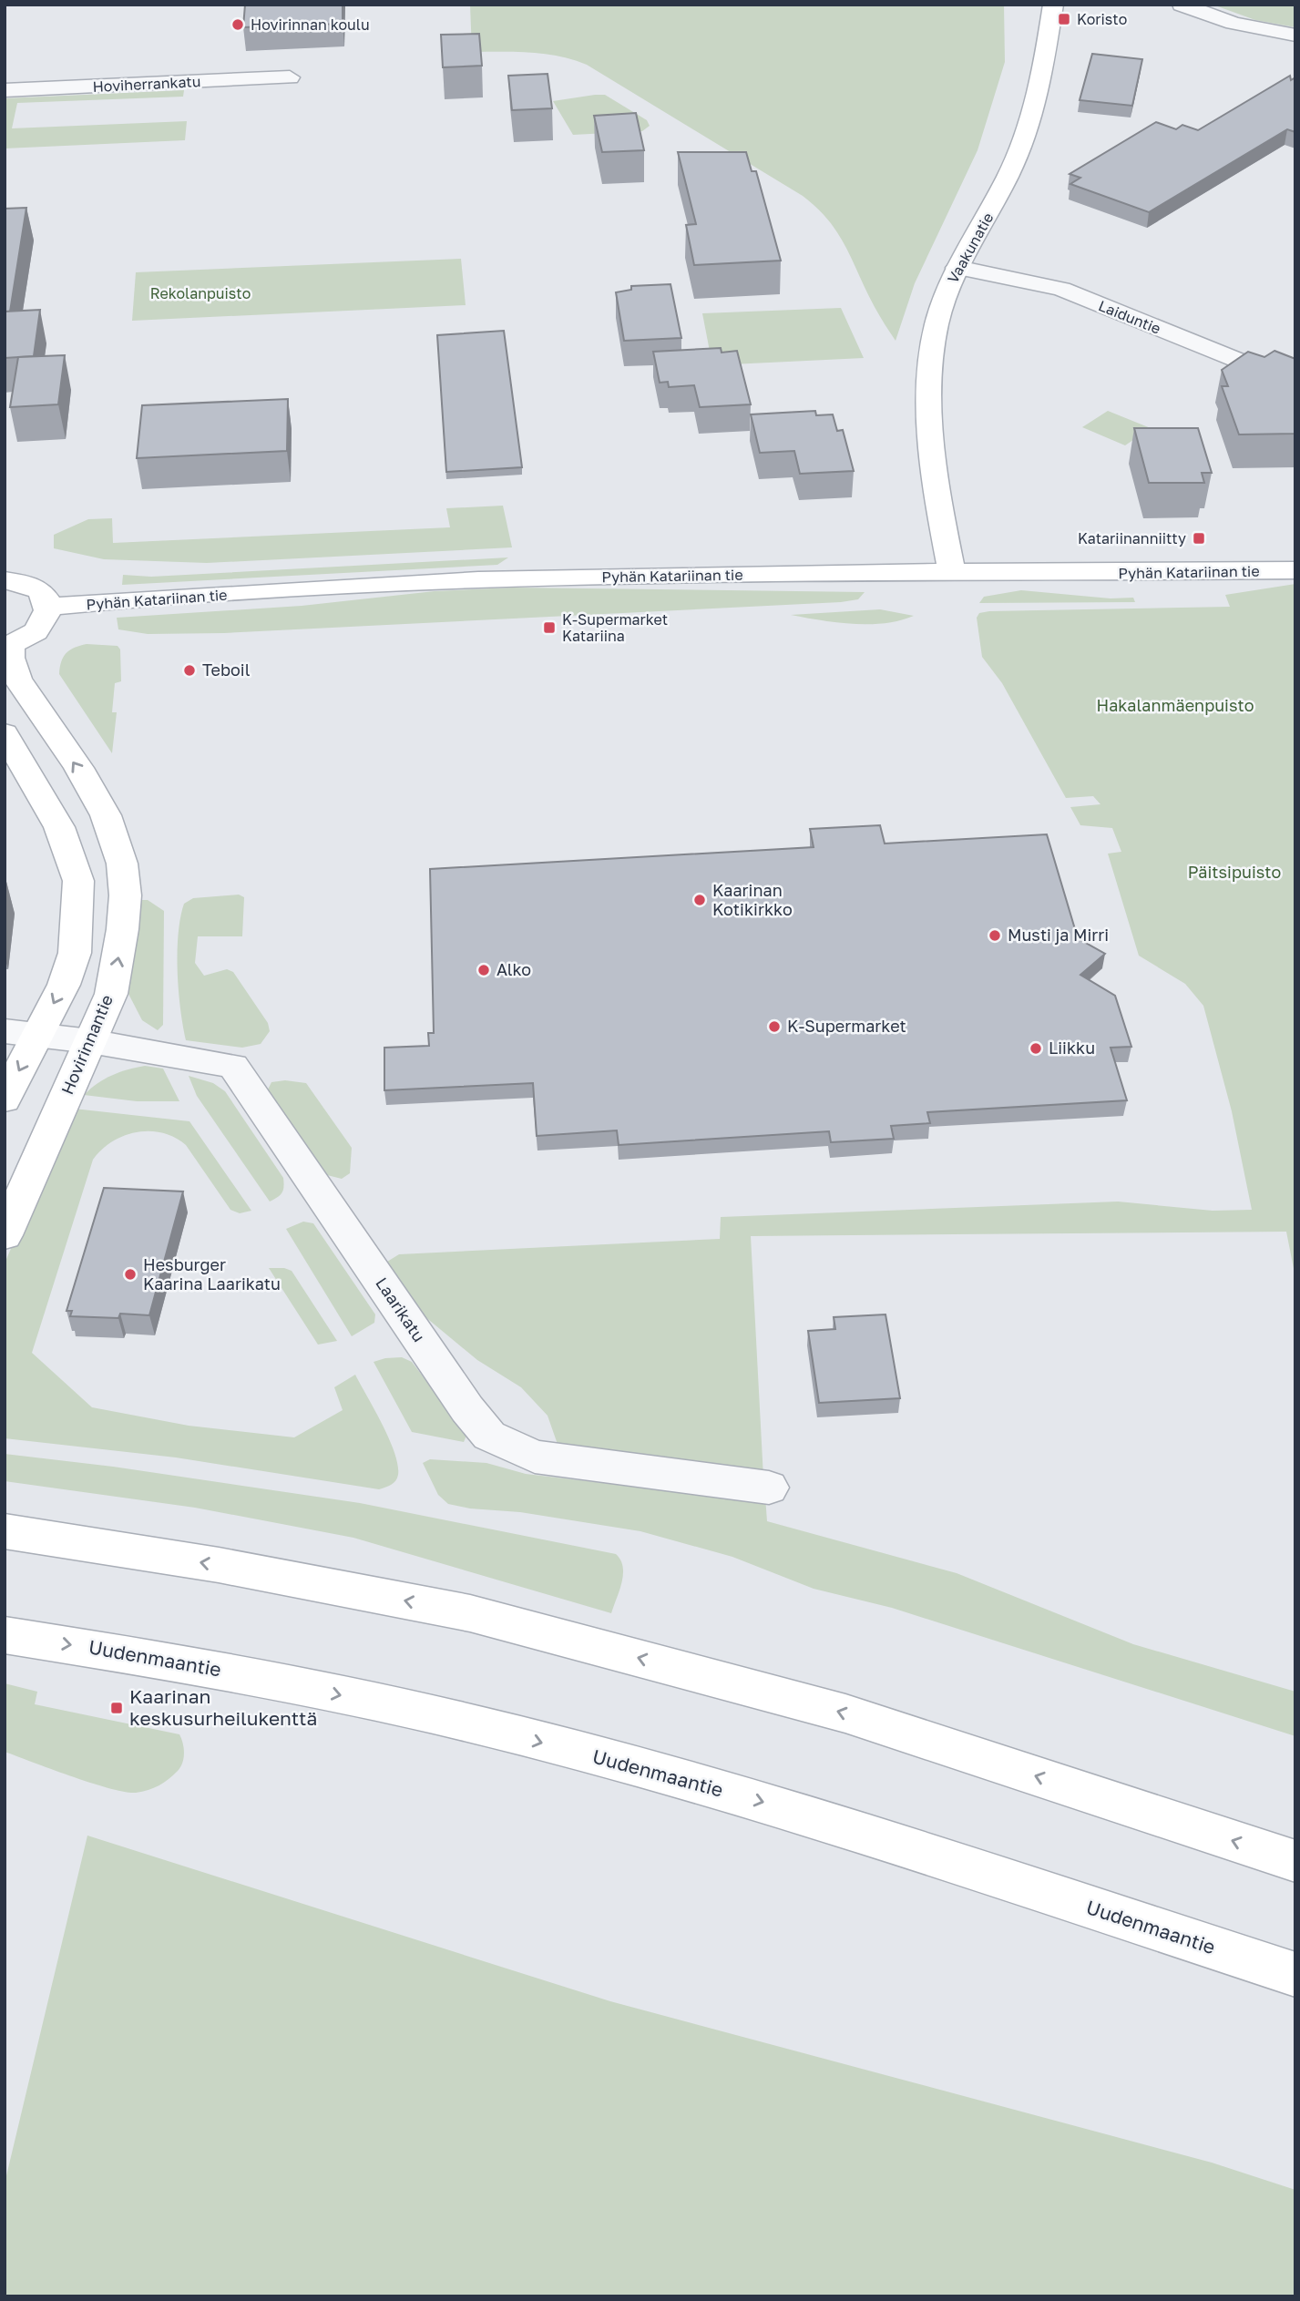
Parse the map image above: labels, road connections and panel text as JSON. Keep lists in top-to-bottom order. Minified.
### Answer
{"streets":{"street":["Hoviherrankatu","Vaakunatie","Laiduntie","Pyhän Katariinan tie","Hovirinnantie","Laarikatu","Uudenmaantie"]},"crossings":[["Vaakunatie","Laiduntie"],["Vaakunatie","Pyhän Katariinan tie"],["Hovirinnantie","Laarikatu"]],"parks":["Rekolanpuisto","Hakalanmäenpuisto","Päitsipuisto"],"places":{"transit":["Koristo","Katariinanniitty","K-Supermarket Katariina","Kaarinan keskusurheilukenttä"],"other":["Hovirinnan koulu","Teboil","Kaarinan Kotikirkko","Musti ja Mirri","Alko","K-Supermarket","Liikku","Hesburger Kaarina Laarikatu"]}}
